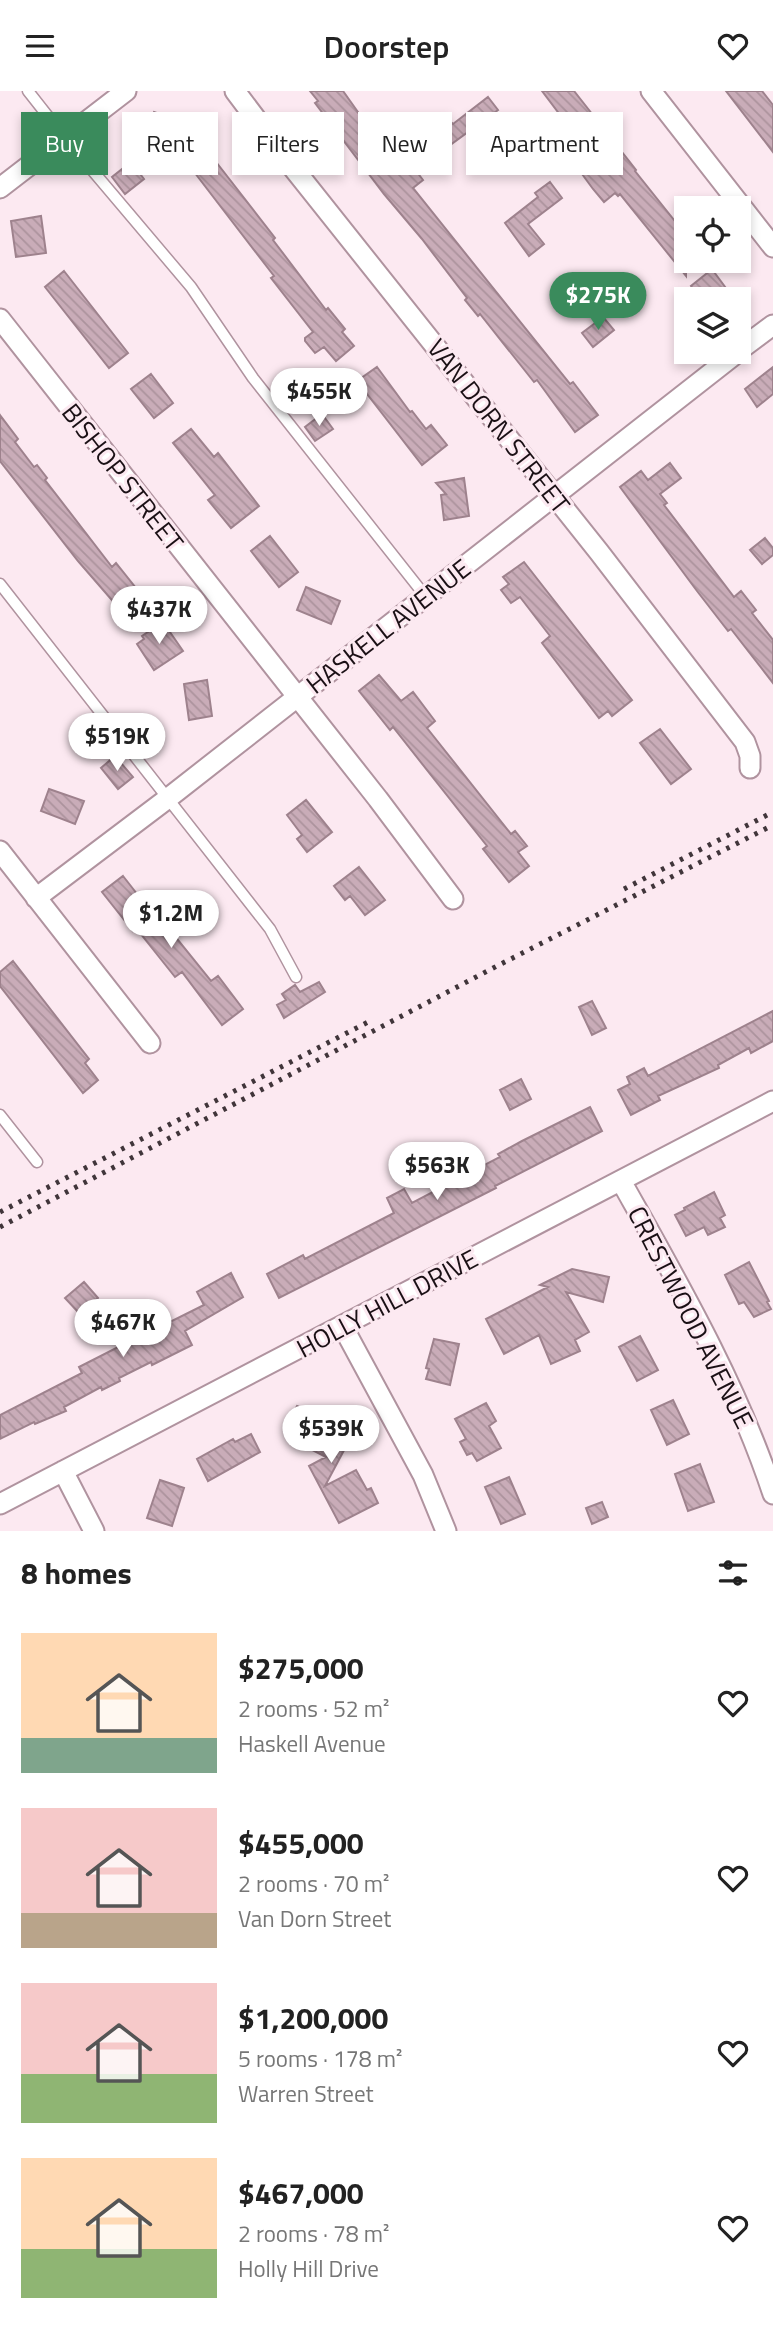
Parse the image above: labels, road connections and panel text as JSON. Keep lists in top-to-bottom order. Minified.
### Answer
{"streets":{"street":["VAN DORN STREET","BISHOP STREET","HASKELL AVENUE","HOLLY HILL DRIVE","CRESTWOOD AVENUE"]},"crossings":[["VAN DORN STREET","HASKELL AVENUE"],["BISHOP STREET","HASKELL AVENUE"],["HOLLY HILL DRIVE","CRESTWOOD AVENUE"]],"page":{"header":"Doorstep","chip":["Buy","Rent","Filters","New","Apartment"],"price":["$275K","$455K","$437K","$519K","$1.2M","$563K","$467K","$539K"],"heading":"8 homes","list":[{"name":"$275,000","note":"2 rooms · 52 m² · Haskell Avenue"},{"name":"$455,000","note":"2 rooms · 70 m² · Van Dorn Street"},{"name":"$1,200,000","note":"5 rooms · 178 m² · Warren Street"},{"name":"$467,000","note":"2 rooms · 78 m² · Holly Hill Drive"}]}}
